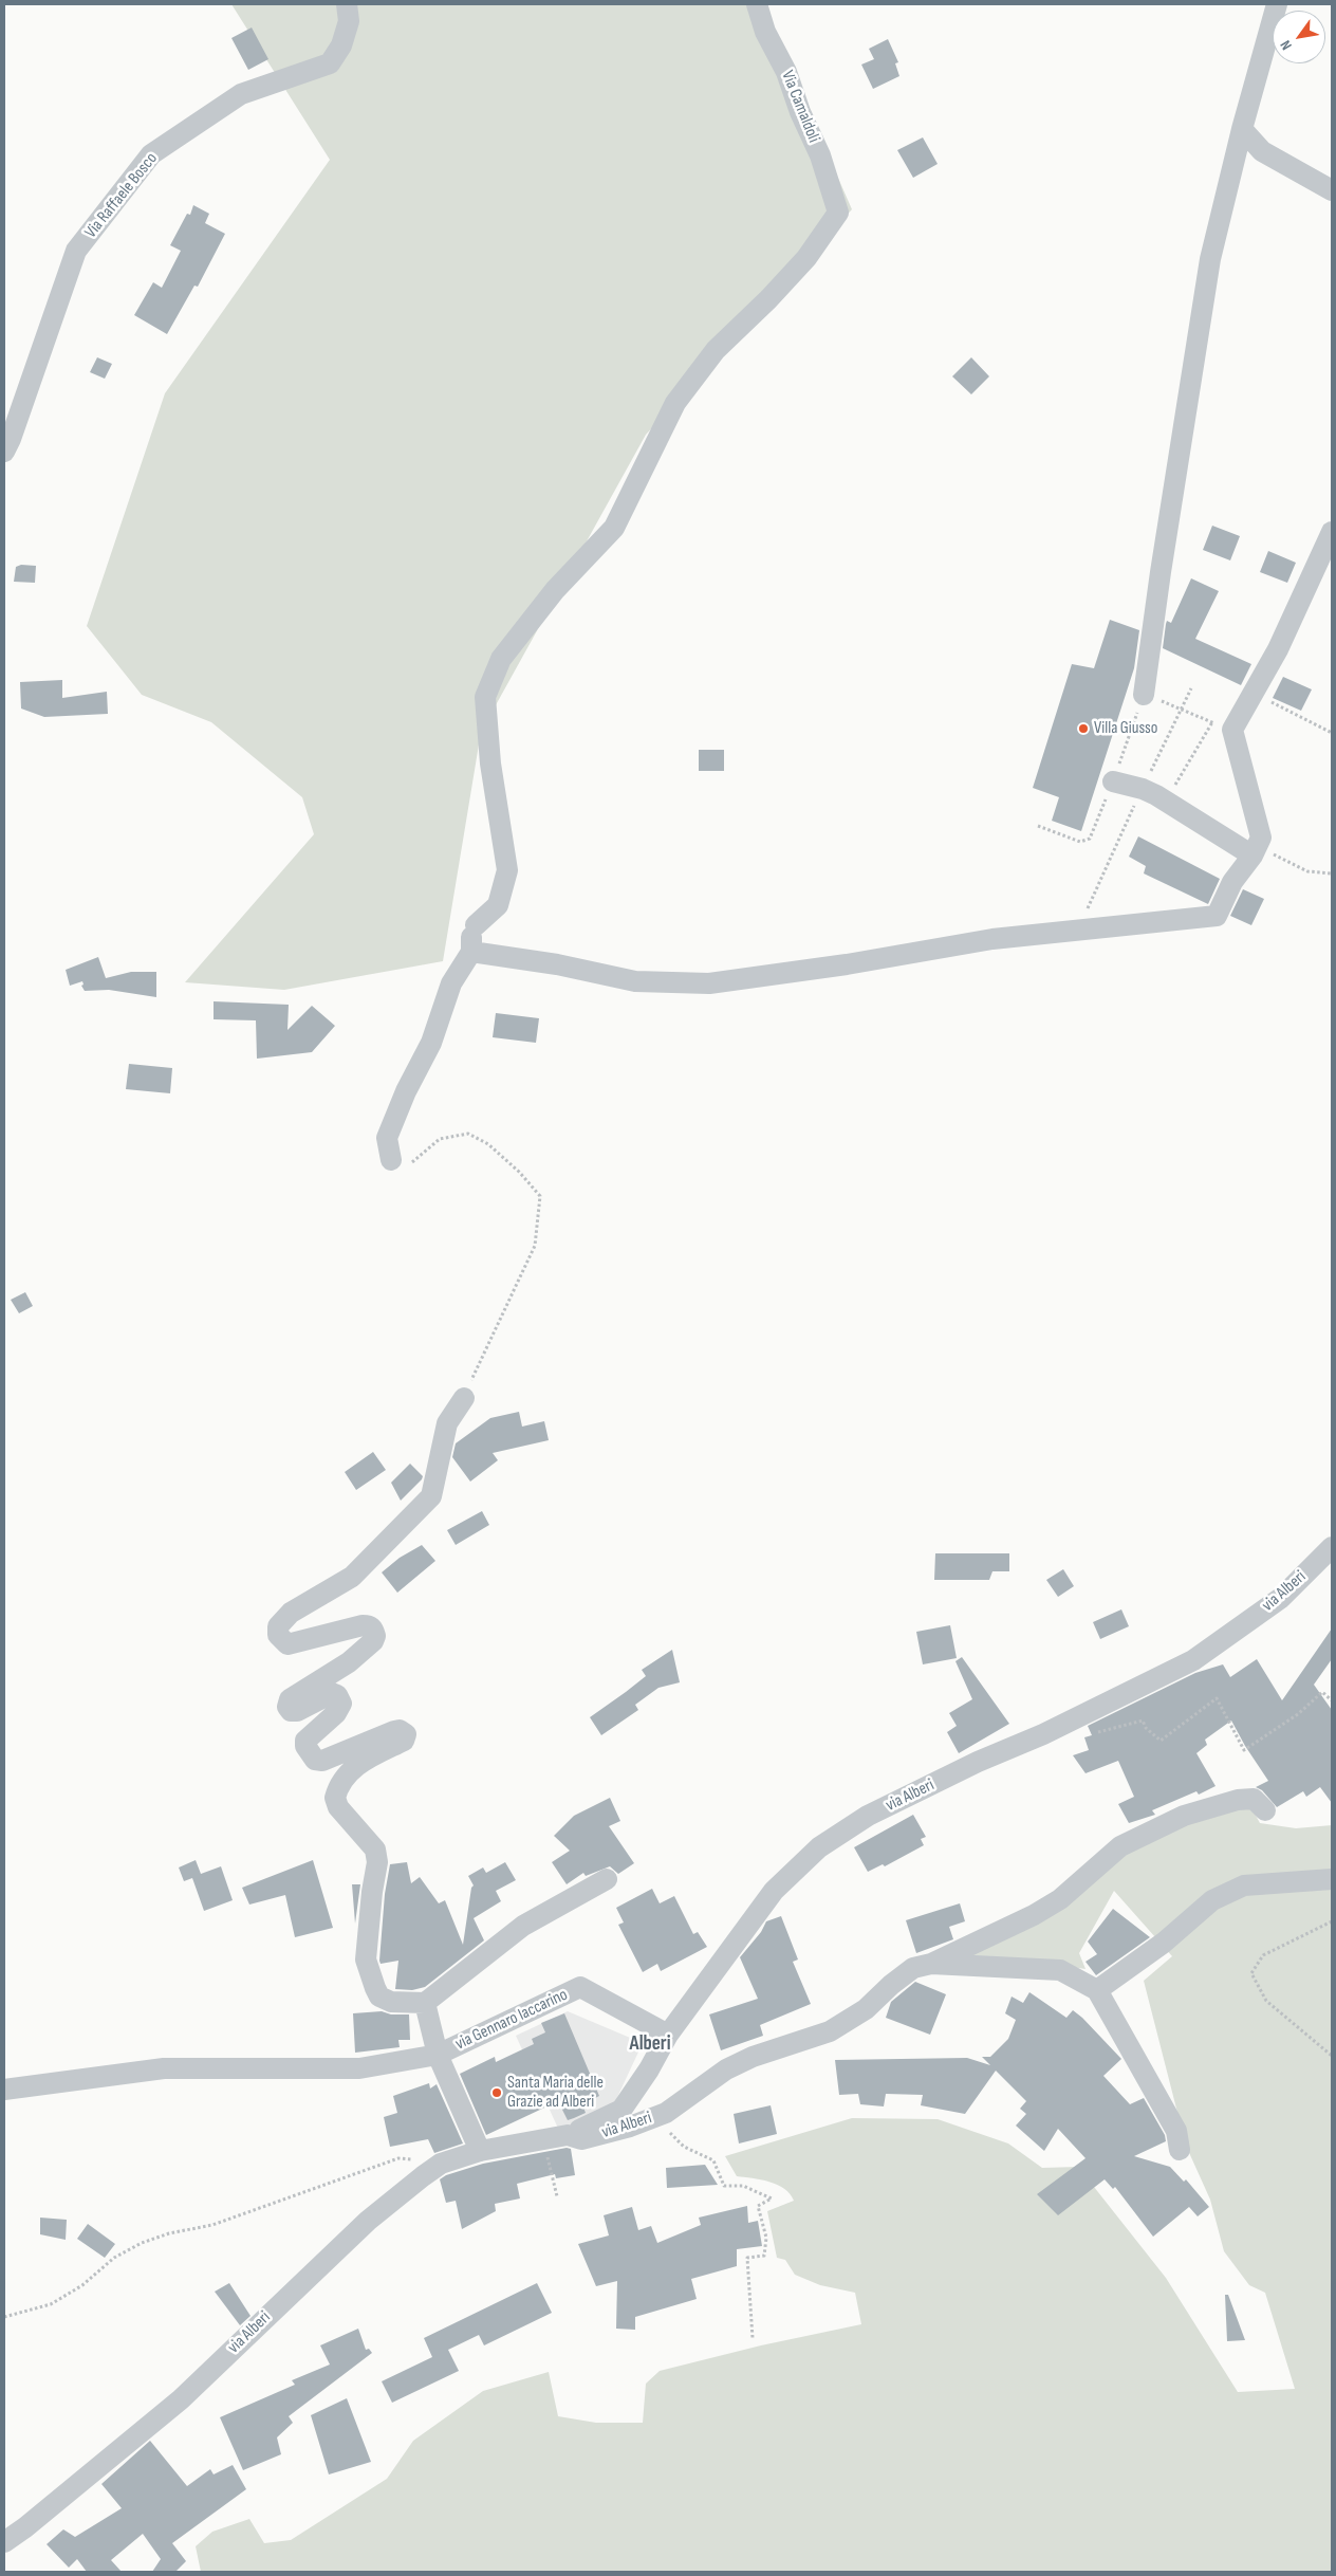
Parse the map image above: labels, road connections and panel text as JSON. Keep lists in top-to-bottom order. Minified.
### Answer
{"streets":{"street":["Via Camaldoli","Via Raffaele Bosco","via Alberi","via Gennaro Iaccarino"]},"crossings":[["via Alberi","via Gennaro Iaccarino"]],"districts":["Alberi"],"places":["Villa Giusso","Santa Maria delle Grazie ad Alberi"],"north":"bottom left"}
